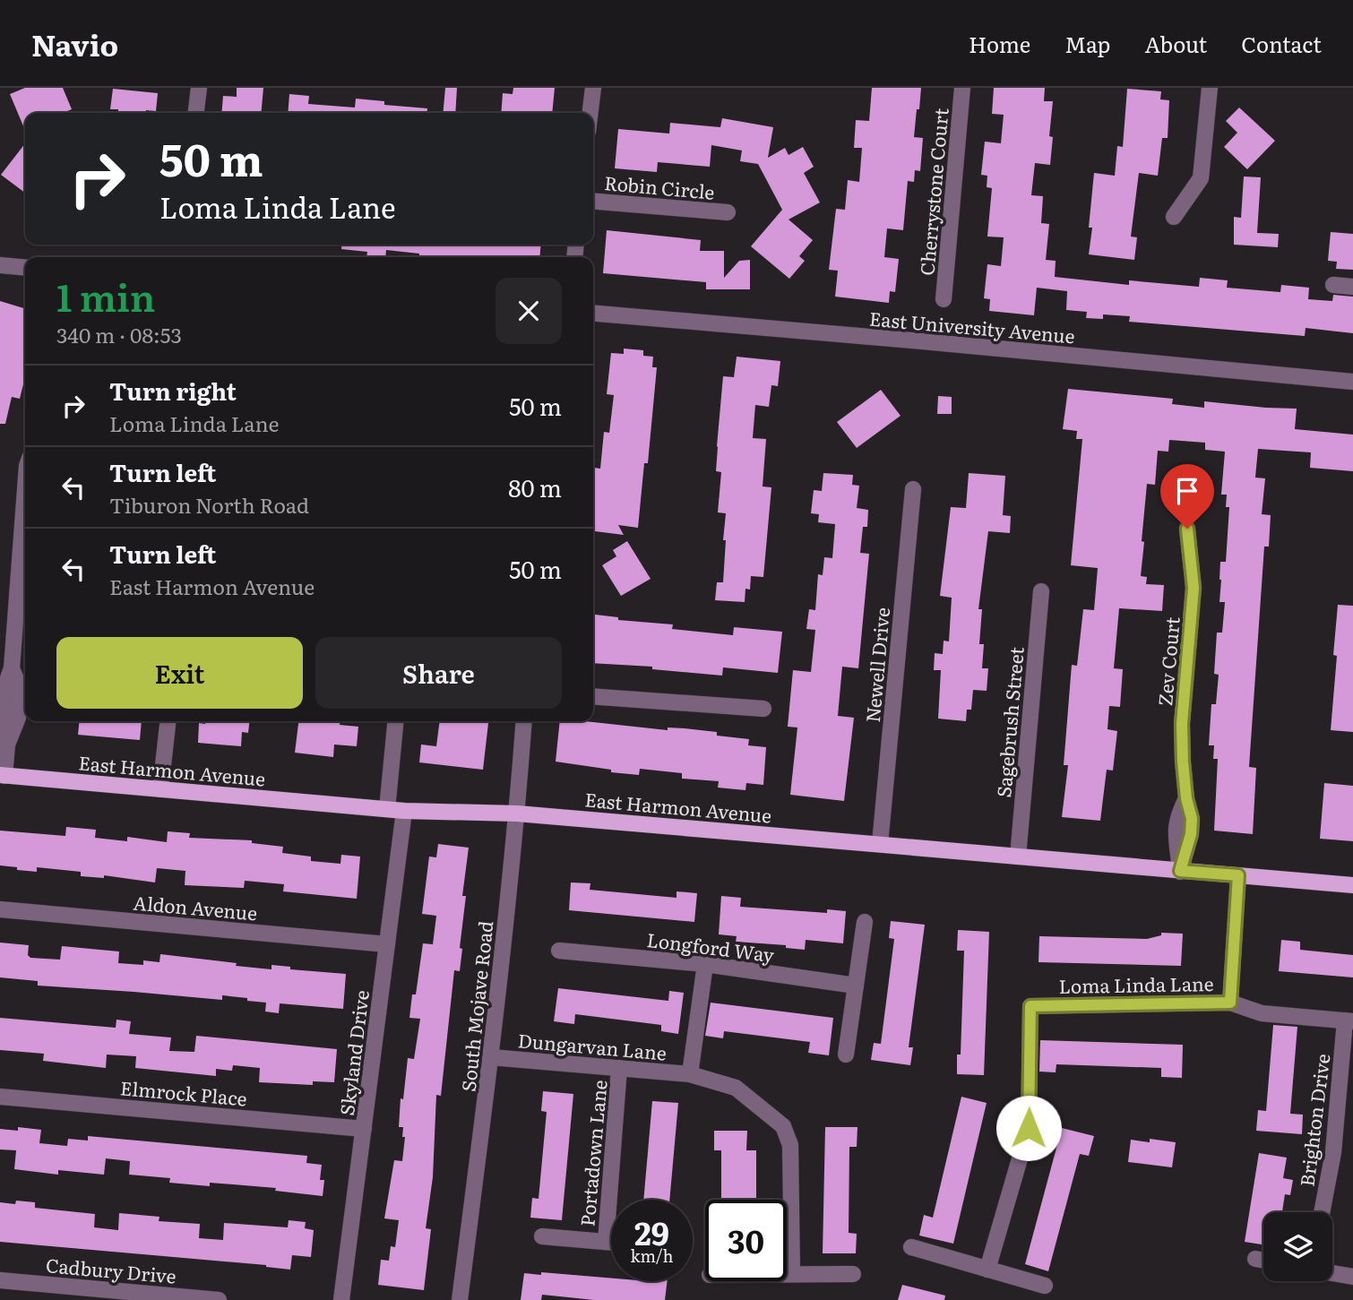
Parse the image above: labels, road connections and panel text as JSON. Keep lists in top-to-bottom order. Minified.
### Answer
{"streets":{"main road":["East Harmon Avenue"],"street":["Robin Circle","Cherrystone Court","East University Avenue","Zev Court","Newell Drive","Sagebrush Street","Aldon Avenue","Longford Way","Loma Linda Lane","South Mojave Road","Dungarvan Lane","Skyland Drive","Elmrock Place","Brighton Drive","Portadown Lane","Cadbury Drive"]},"crossings":[["Zev Court","East Harmon Avenue"],["Newell Drive","East Harmon Avenue"],["Sagebrush Street","East Harmon Avenue"],["East Harmon Avenue","South Mojave Road"],["East Harmon Avenue","Skyland Drive"],["Aldon Avenue","Skyland Drive"],["Loma Linda Lane","Brighton Drive"],["South Mojave Road","Dungarvan Lane"],["Dungarvan Lane","Portadown Lane"],["Skyland Drive","Elmrock Place"]],"page":{"header":"Navio","nav":["Home","Map","About","Contact"],"turn":["50 m","Loma Linda Lane"],"heading":["1 min","340 m · 08:53"],"list":[{"name":"Turn right","note":"Loma Linda Lane","value":"50 m"},{"name":"Turn left","note":"Tiburon North Road","value":"80 m"},{"name":"Turn left","note":"East Harmon Avenue","value":"50 m"}],"buttons":["Exit","Share"],"speed":"29 km/h","limit":"30"}}
